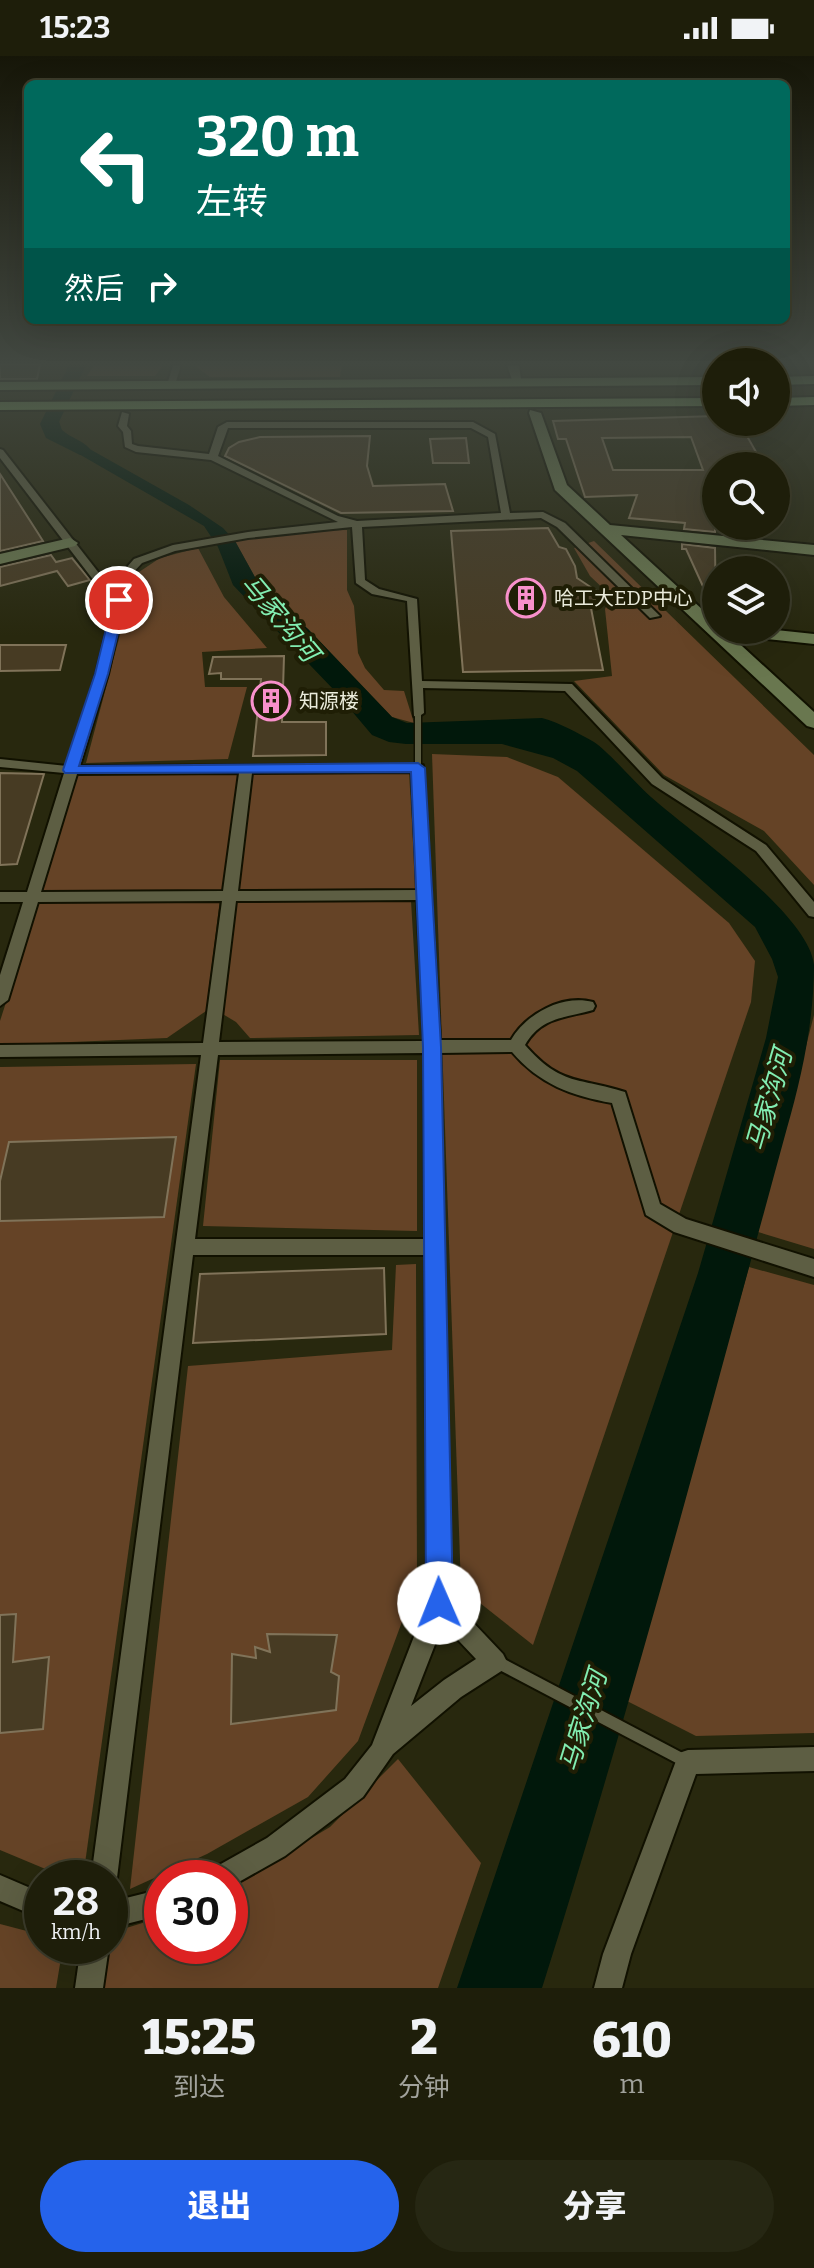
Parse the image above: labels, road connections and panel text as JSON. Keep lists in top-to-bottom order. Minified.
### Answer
{"water":["马家沟河"],"places":{"building":["哈工大EDP中心","知源楼"]},"page":{"status":"15:23","turn":["320 m","左转"],"then":"然后","speed":"28 km/h","limit":"30","eta":["15:25","到达","2","分钟","610","m"],"buttons":["退出","分享"]}}
